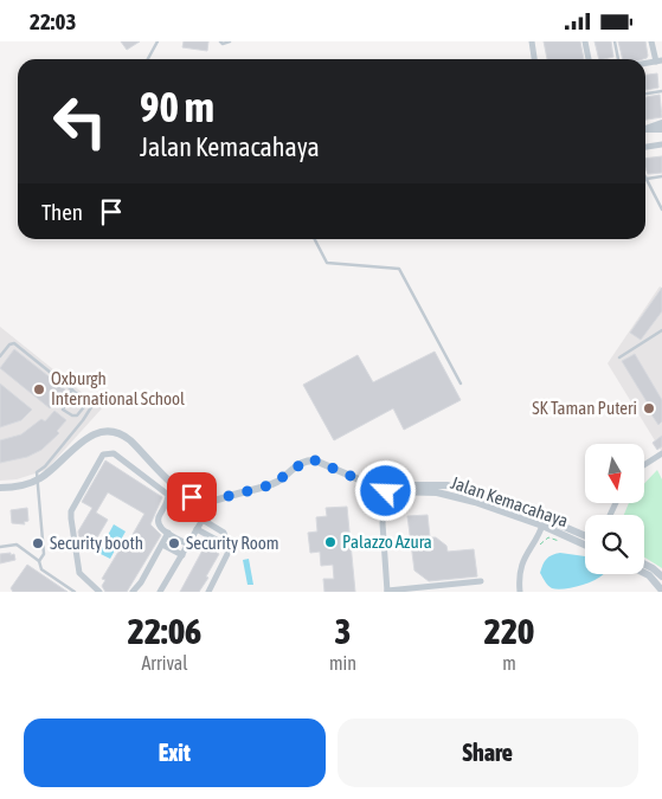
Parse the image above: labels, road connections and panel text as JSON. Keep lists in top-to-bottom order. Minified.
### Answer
{"streets":{"street":["Jalan Kemacahaya"]},"places":["Oxburgh International School","SK Taman Puteri","Palazzo Azura","Security booth","Security Room"],"north":"bottom","page":{"status":"22:03","turn":["90 m","Jalan Kemacahaya"],"then":"Then","eta":["22:06","Arrival","3","min","220","m"],"buttons":["Exit","Share"]}}
